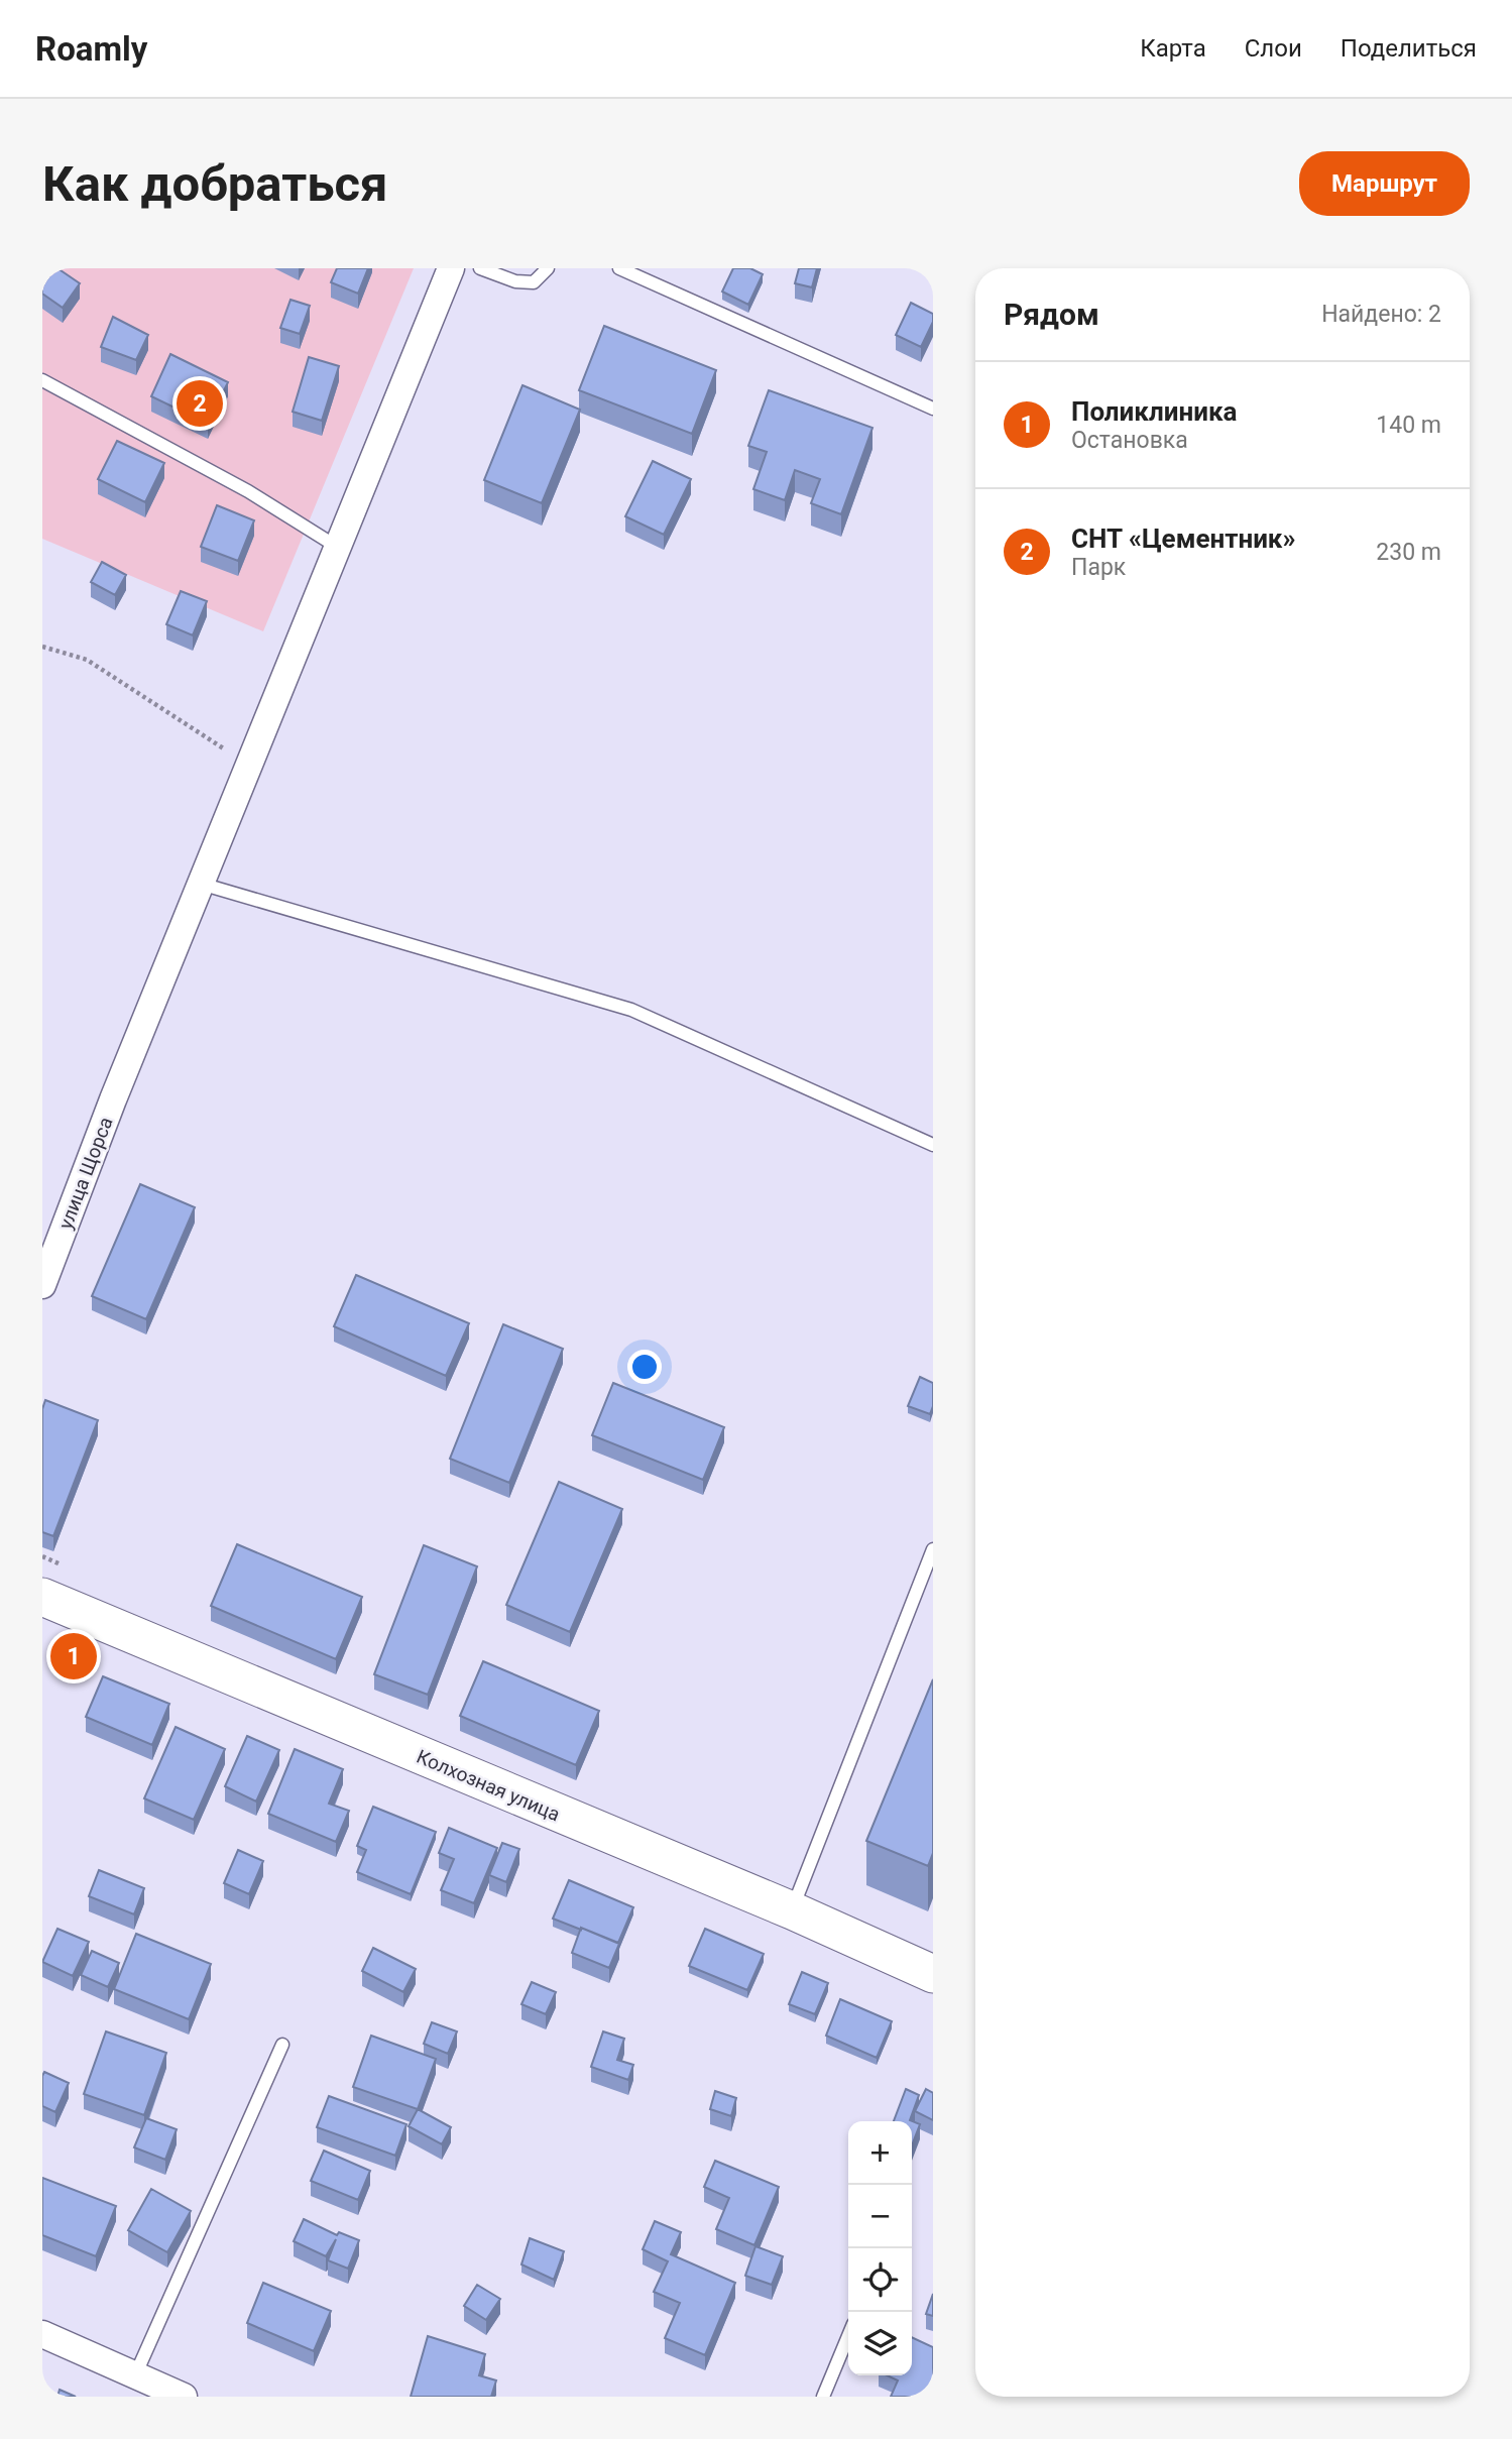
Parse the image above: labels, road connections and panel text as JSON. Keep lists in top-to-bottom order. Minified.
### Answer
{"streets":{"street":["улица Щорса","Колхозная улица"]},"page":{"header":"Roamly","nav":["Карта","Слои","Поделиться"],"buttons":"Маршрут","title":"Как добраться","heading":["Рядом","Найдено: 2"],"list":[{"mark":"1","name":"Поликлиника","note":"Остановка","value":"140 m"},{"mark":"2","name":"СНТ «Цементник»","note":"Парк","value":"230 m"}],"pins":["2","1"],"map_buttons":["+","−"]}}
